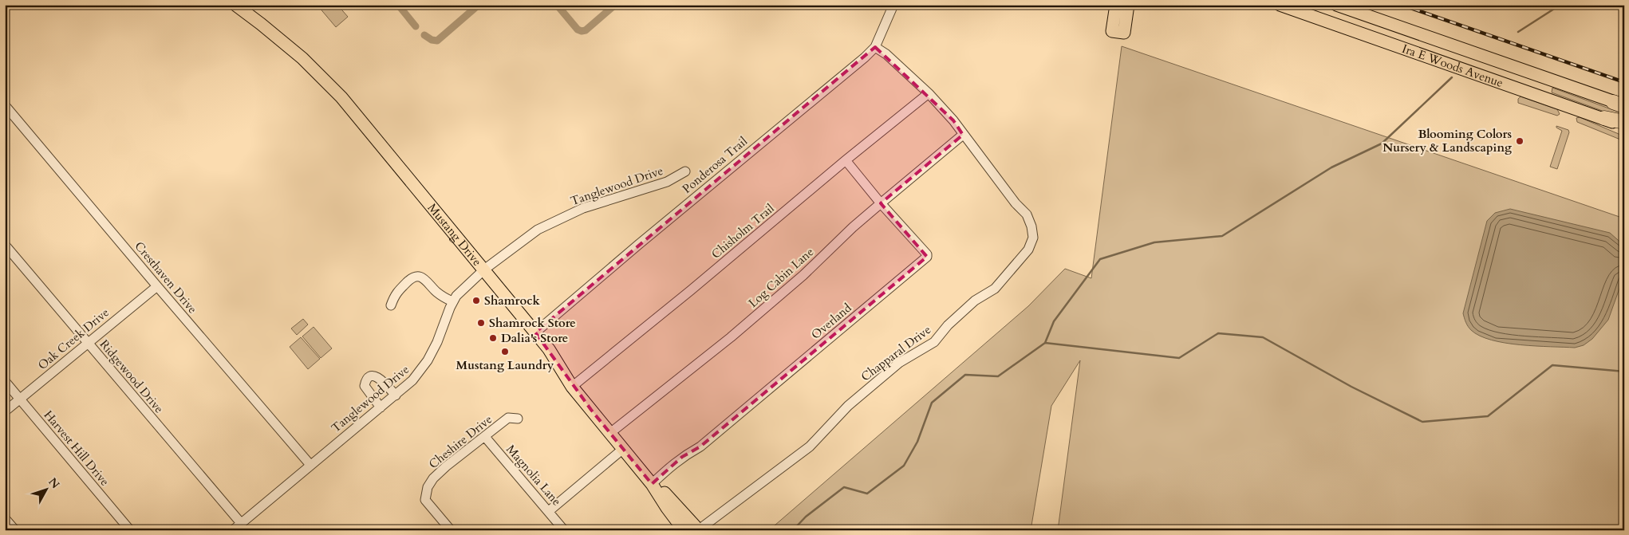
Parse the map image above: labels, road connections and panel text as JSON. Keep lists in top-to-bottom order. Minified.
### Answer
{"streets":{"main road":["Ira E Woods Avenue","Mustang Drive"],"street":["Ponderosa Trail","Tanglewood Drive","Chisholm Trail","Cresthaven Drive","Log Cabin Lane","Overland","Oak Creek Drive","Chapparal Drive","Ridgewood Drive","Cheshire Drive","Harvest Hill Drive","Magnolia Lane"]},"crossings":[["Ponderosa Trail","Mustang Drive"],["Ponderosa Trail","Chapparal Drive"],["Tanglewood Drive","Mustang Drive"],["Tanglewood Drive","Cresthaven Drive"],["Tanglewood Drive","Ridgewood Drive"],["Chisholm Trail","Mustang Drive"],["Chisholm Trail","Overland"],["Chisholm Trail","Chapparal Drive"],["Mustang Drive","Log Cabin Lane"],["Mustang Drive","Overland"],["Mustang Drive","Chapparal Drive"],["Cresthaven Drive","Oak Creek Drive"],["Log Cabin Lane","Overland"],["Log Cabin Lane","Chapparal Drive"],["Oak Creek Drive","Ridgewood Drive"],["Oak Creek Drive","Harvest Hill Drive"],["Cheshire Drive","Magnolia Lane"]],"places":["Blooming Colors Nursery & Landscaping","Shamrock","Shamrock Store","Dalia's Store","Mustang Laundry"],"north":"top right"}
